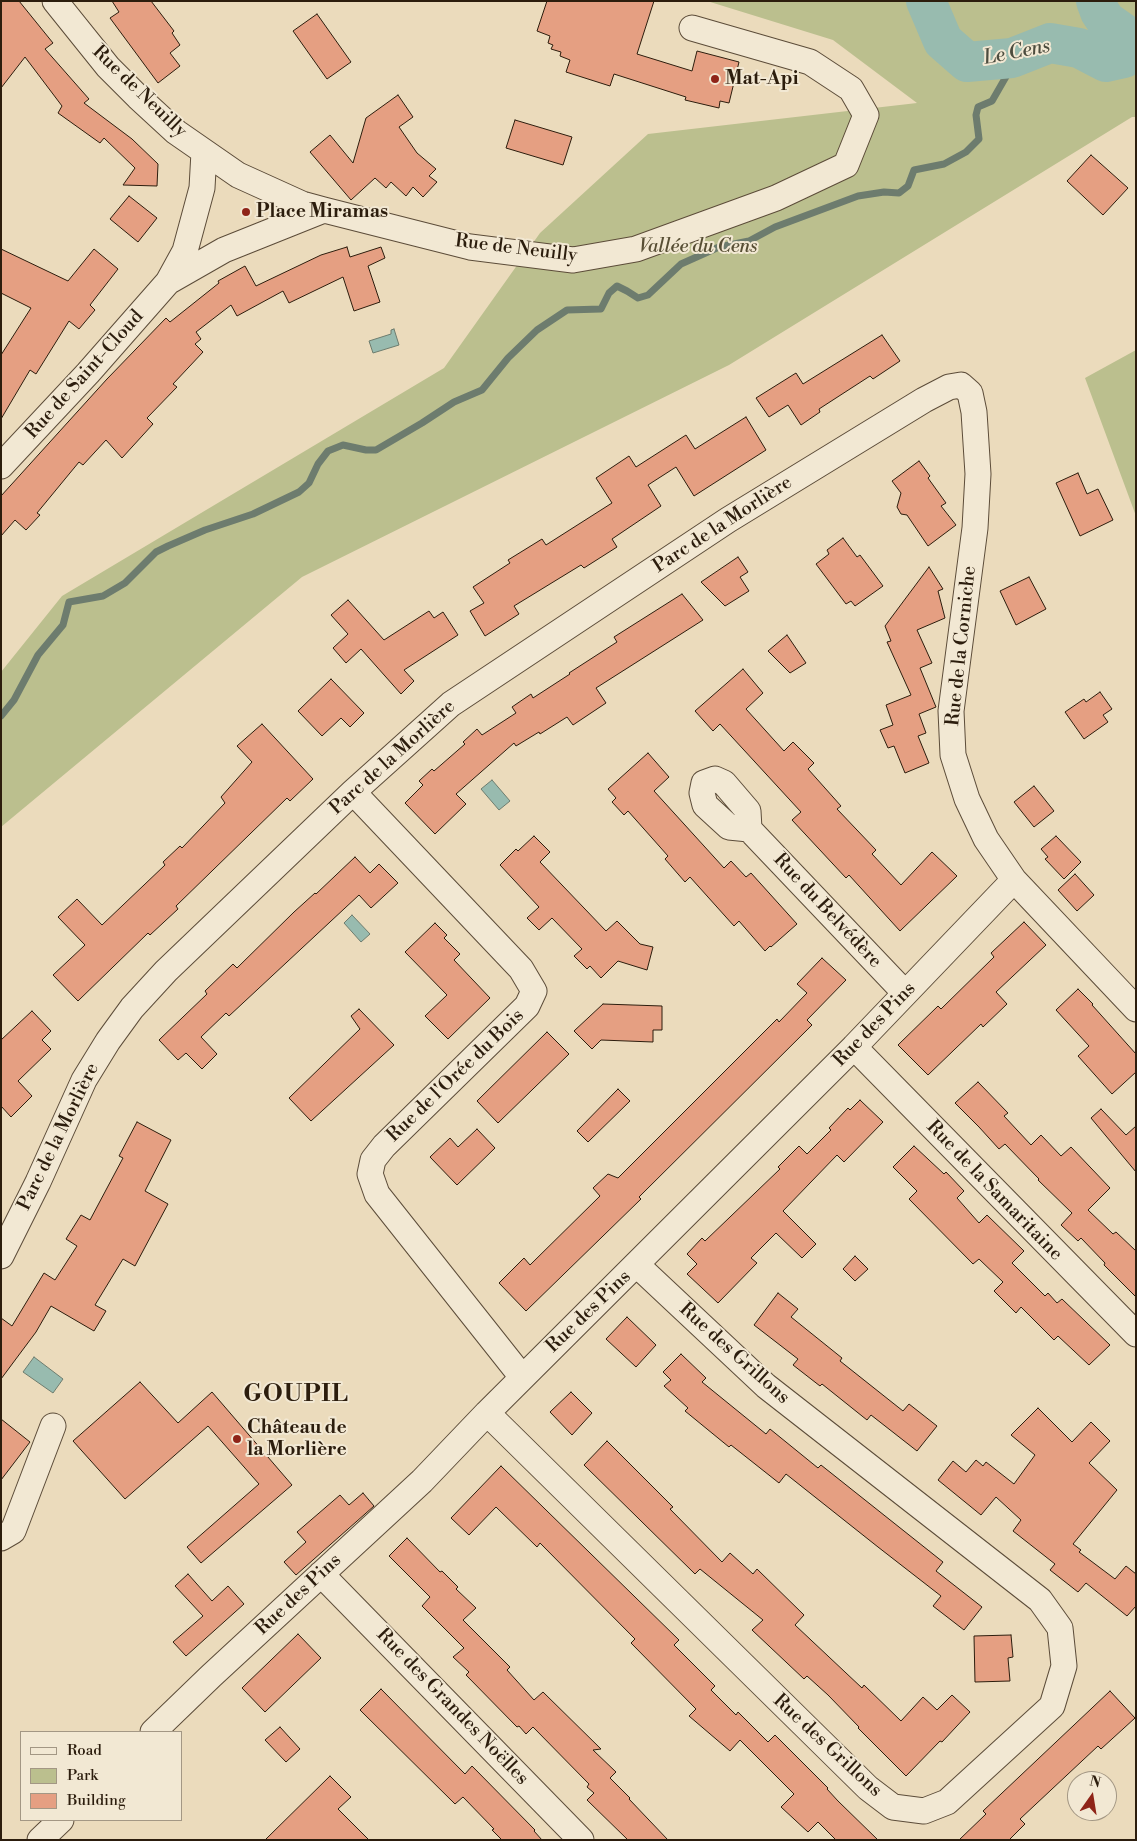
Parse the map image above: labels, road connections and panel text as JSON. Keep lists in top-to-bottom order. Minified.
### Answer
{"streets":{"street":["Rue de Neuilly","Rue de Saint-Cloud","Parc de la Morlière","Rue de la Corniche","Rue du Belvédère","Rue des Pins","Rue de l'Orée du Bois","Rue de la Samaritaine","Rue des Grillons","Rue des Grandes Noëlles"]},"crossings":[["Rue de Neuilly","Rue de Saint-Cloud"],["Parc de la Morlière","Rue de la Corniche"],["Parc de la Morlière","Rue de l'Orée du Bois"],["Rue de la Corniche","Rue des Pins"],["Rue du Belvédère","Rue des Pins"],["Rue des Pins","Rue de l'Orée du Bois"],["Rue des Pins","Rue de la Samaritaine"],["Rue des Pins","Rue des Grillons"],["Rue des Pins","Rue des Grandes Noëlles"]],"districts":["GOUPIL"],"water":["Le Cens"],"parks":["Vallée du Cens"],"places":["Mat-Api","Place Miramas","Château de la Morlière"],"legend":["Road","Park","Building"],"north":"top"}
